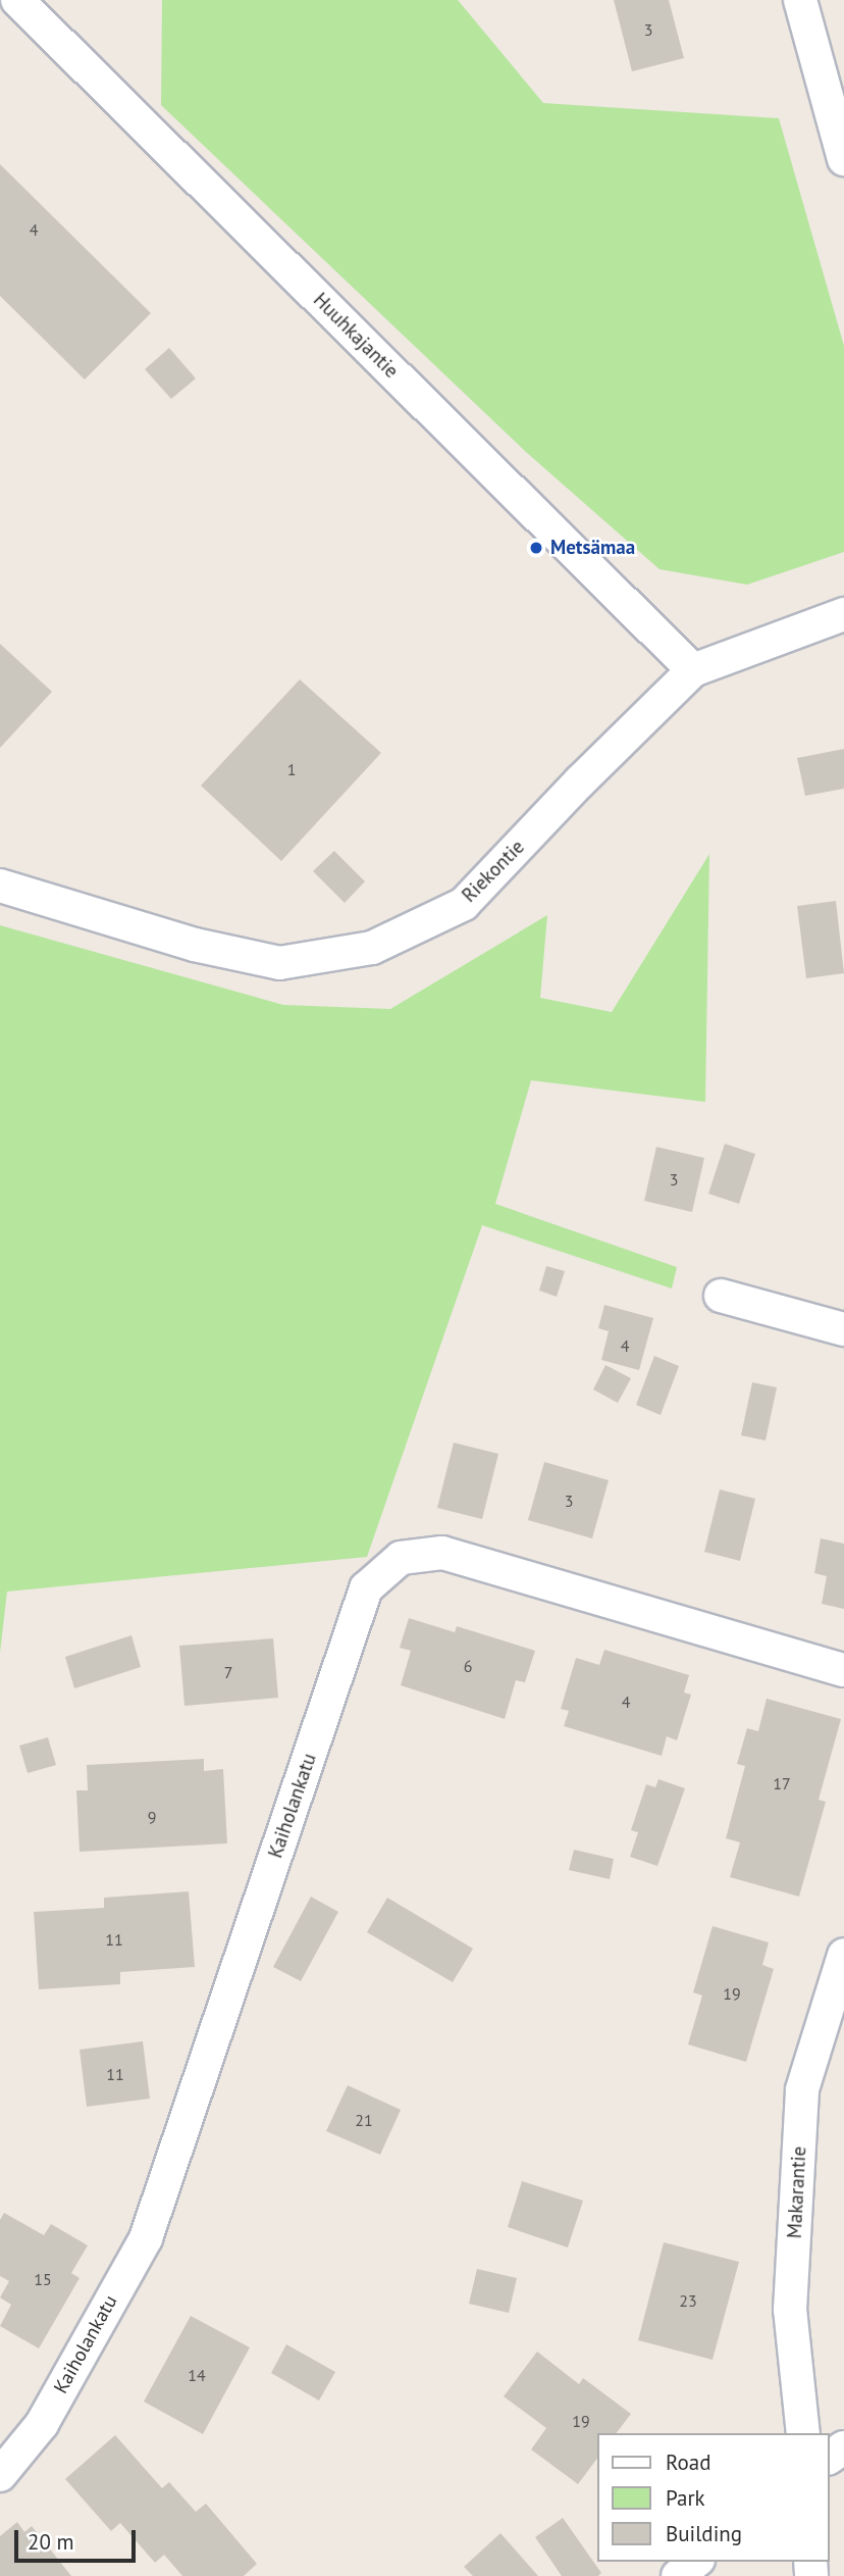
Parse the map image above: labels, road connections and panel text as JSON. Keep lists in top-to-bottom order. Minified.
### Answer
{"streets":{"street":["Huuhkajantie","Riekontie","Kaiholankatu","Makarantie"]},"crossings":[["Huuhkajantie","Riekontie"]],"places":["Metsämaa"],"house_numbers":["3","4","1","3","4","3","6","7","4","17","9","11","19","11","21","15","23","14","19"],"legend":["Road","Park","Building"],"scale_bar":"20 m"}
